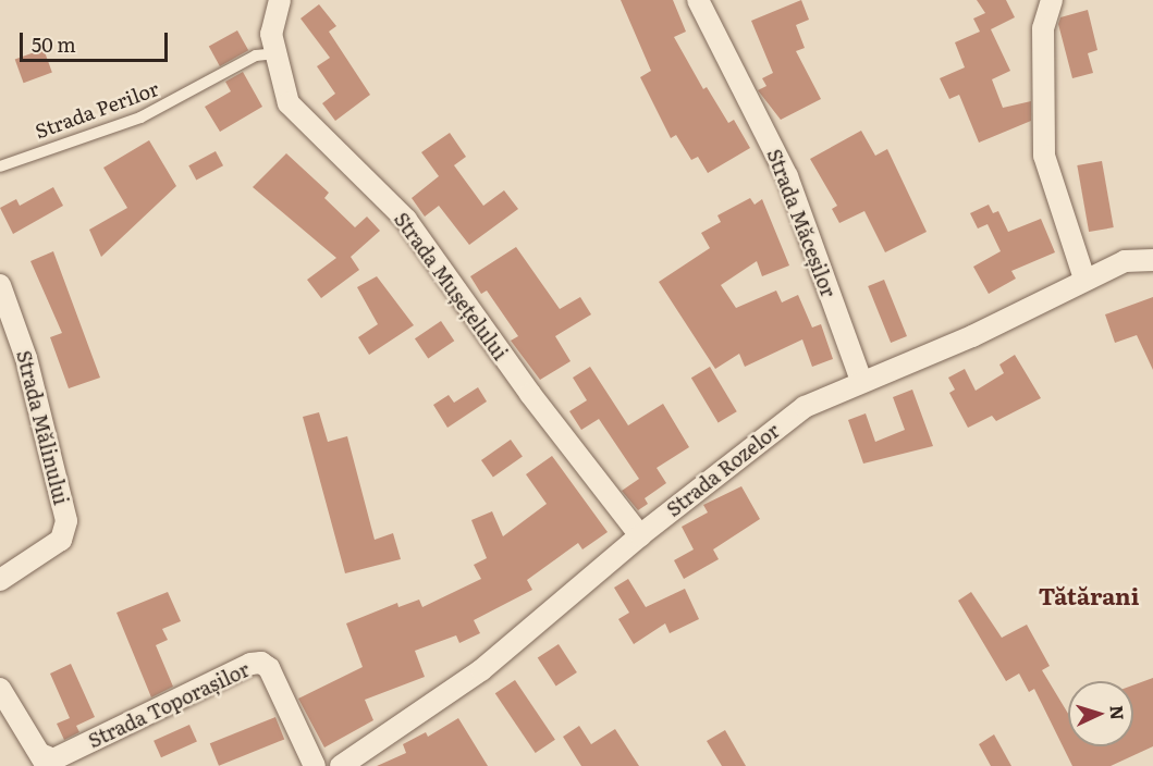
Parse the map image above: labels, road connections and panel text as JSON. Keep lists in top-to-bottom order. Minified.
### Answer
{"streets":{"street":["Strada Măceșilor","Strada Mușețelului","Strada Mălinului","Strada Rozelor","Strada Toporașilor"],"lane":["Strada Perilor"]},"crossings":[["Strada Perilor","Strada Mușețelului"],["Strada Măceșilor","Strada Rozelor"],["Strada Mușețelului","Strada Rozelor"]],"districts":["Tătărani"],"scale_bar":"50 m","north":"right"}
